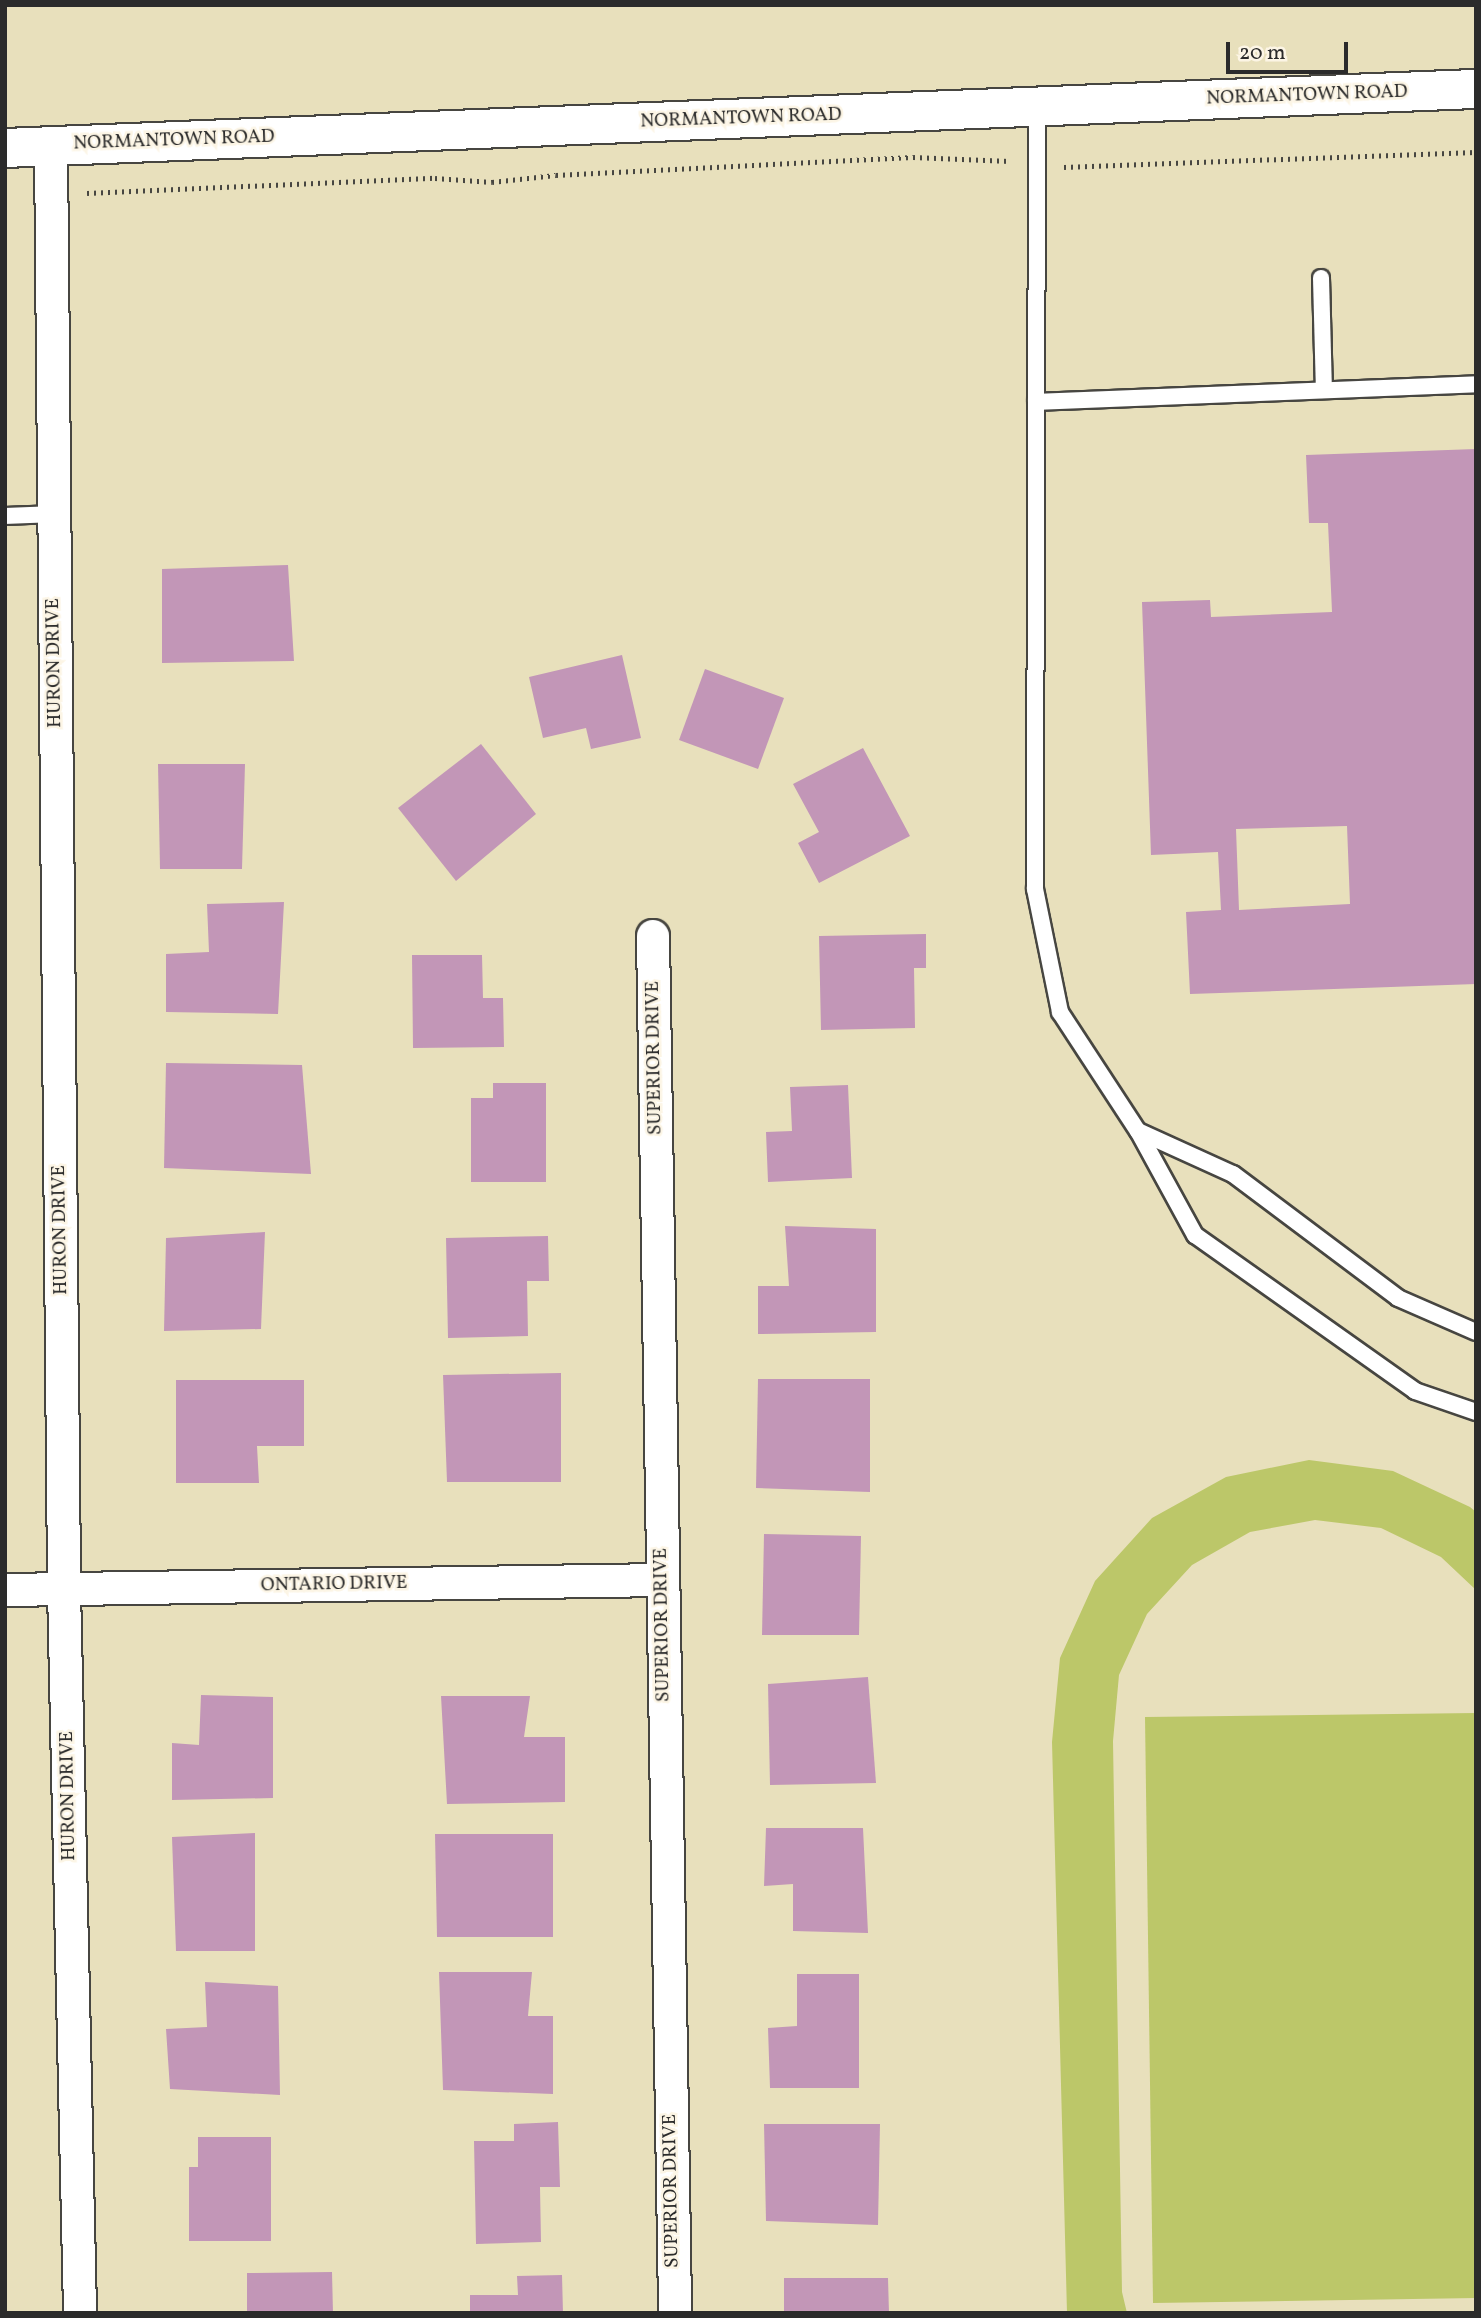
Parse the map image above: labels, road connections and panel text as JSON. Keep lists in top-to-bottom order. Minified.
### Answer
{"streets":{"street":["NORMANTOWN ROAD","HURON DRIVE","SUPERIOR DRIVE","ONTARIO DRIVE"]},"crossings":[["NORMANTOWN ROAD","HURON DRIVE"],["HURON DRIVE","ONTARIO DRIVE"],["SUPERIOR DRIVE","ONTARIO DRIVE"]],"scale_bar":"20 m"}
